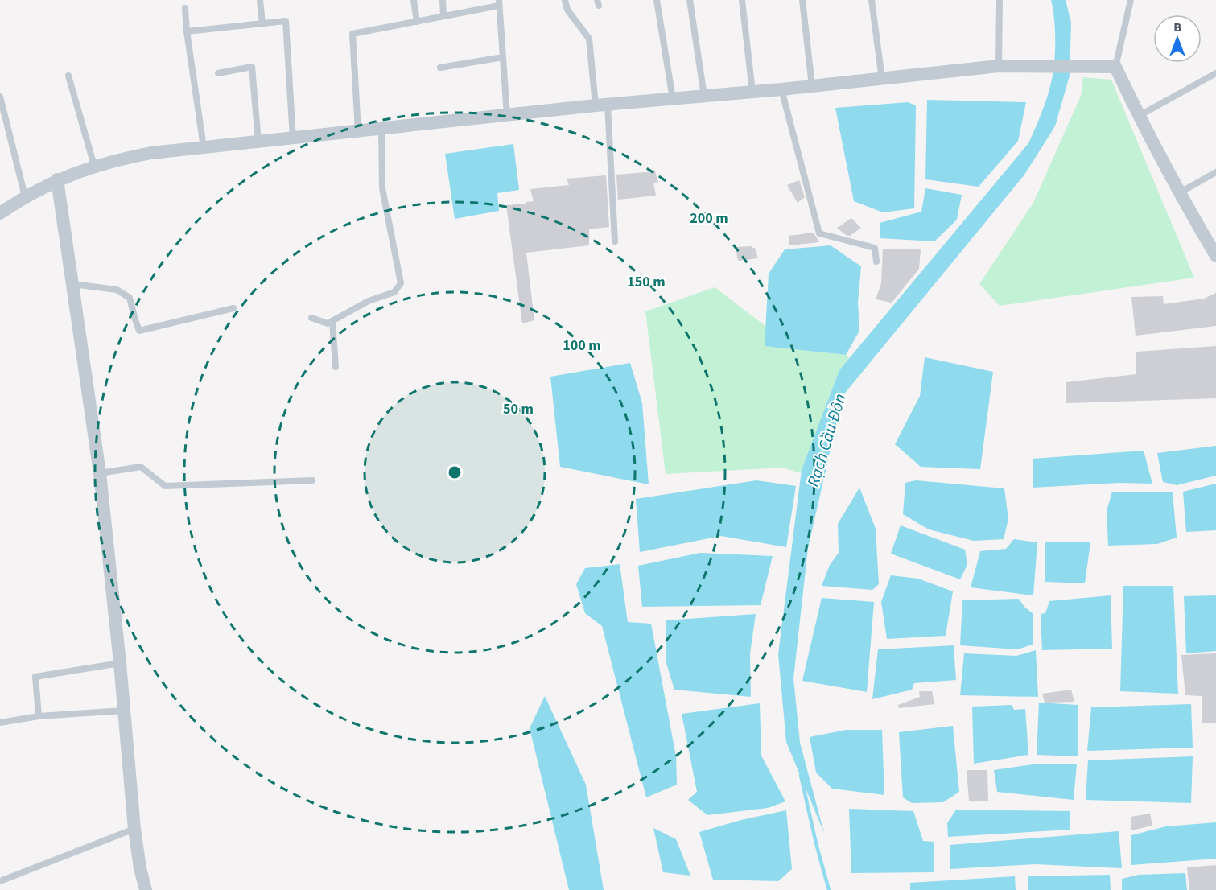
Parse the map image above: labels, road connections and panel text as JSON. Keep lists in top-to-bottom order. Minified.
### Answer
{"water":["Rạch Cầu Đồn"],"north":"top","rings":["200 m","150 m","100 m","50 m"]}
